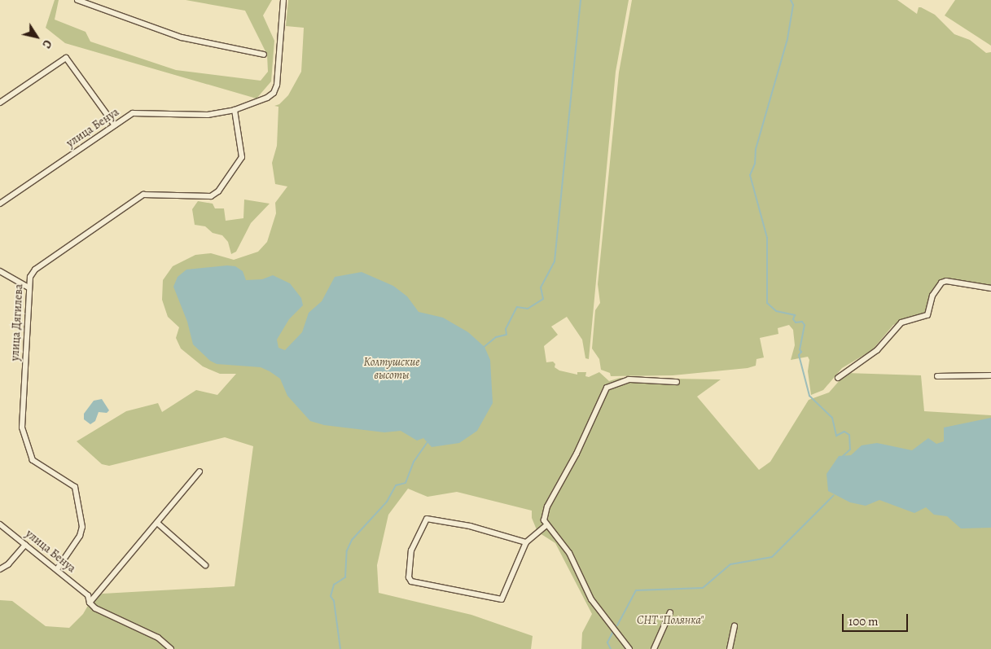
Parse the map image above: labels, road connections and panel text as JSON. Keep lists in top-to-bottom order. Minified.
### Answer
{"streets":{"street":["улица Бенуа","улица Дягилева"]},"crossings":[["улица Бенуа","улица Дягилева"]],"parks":["Колтушские высоты","СНТ \"Полянка\""],"scale_bar":"100 m","north":"bottom right"}
